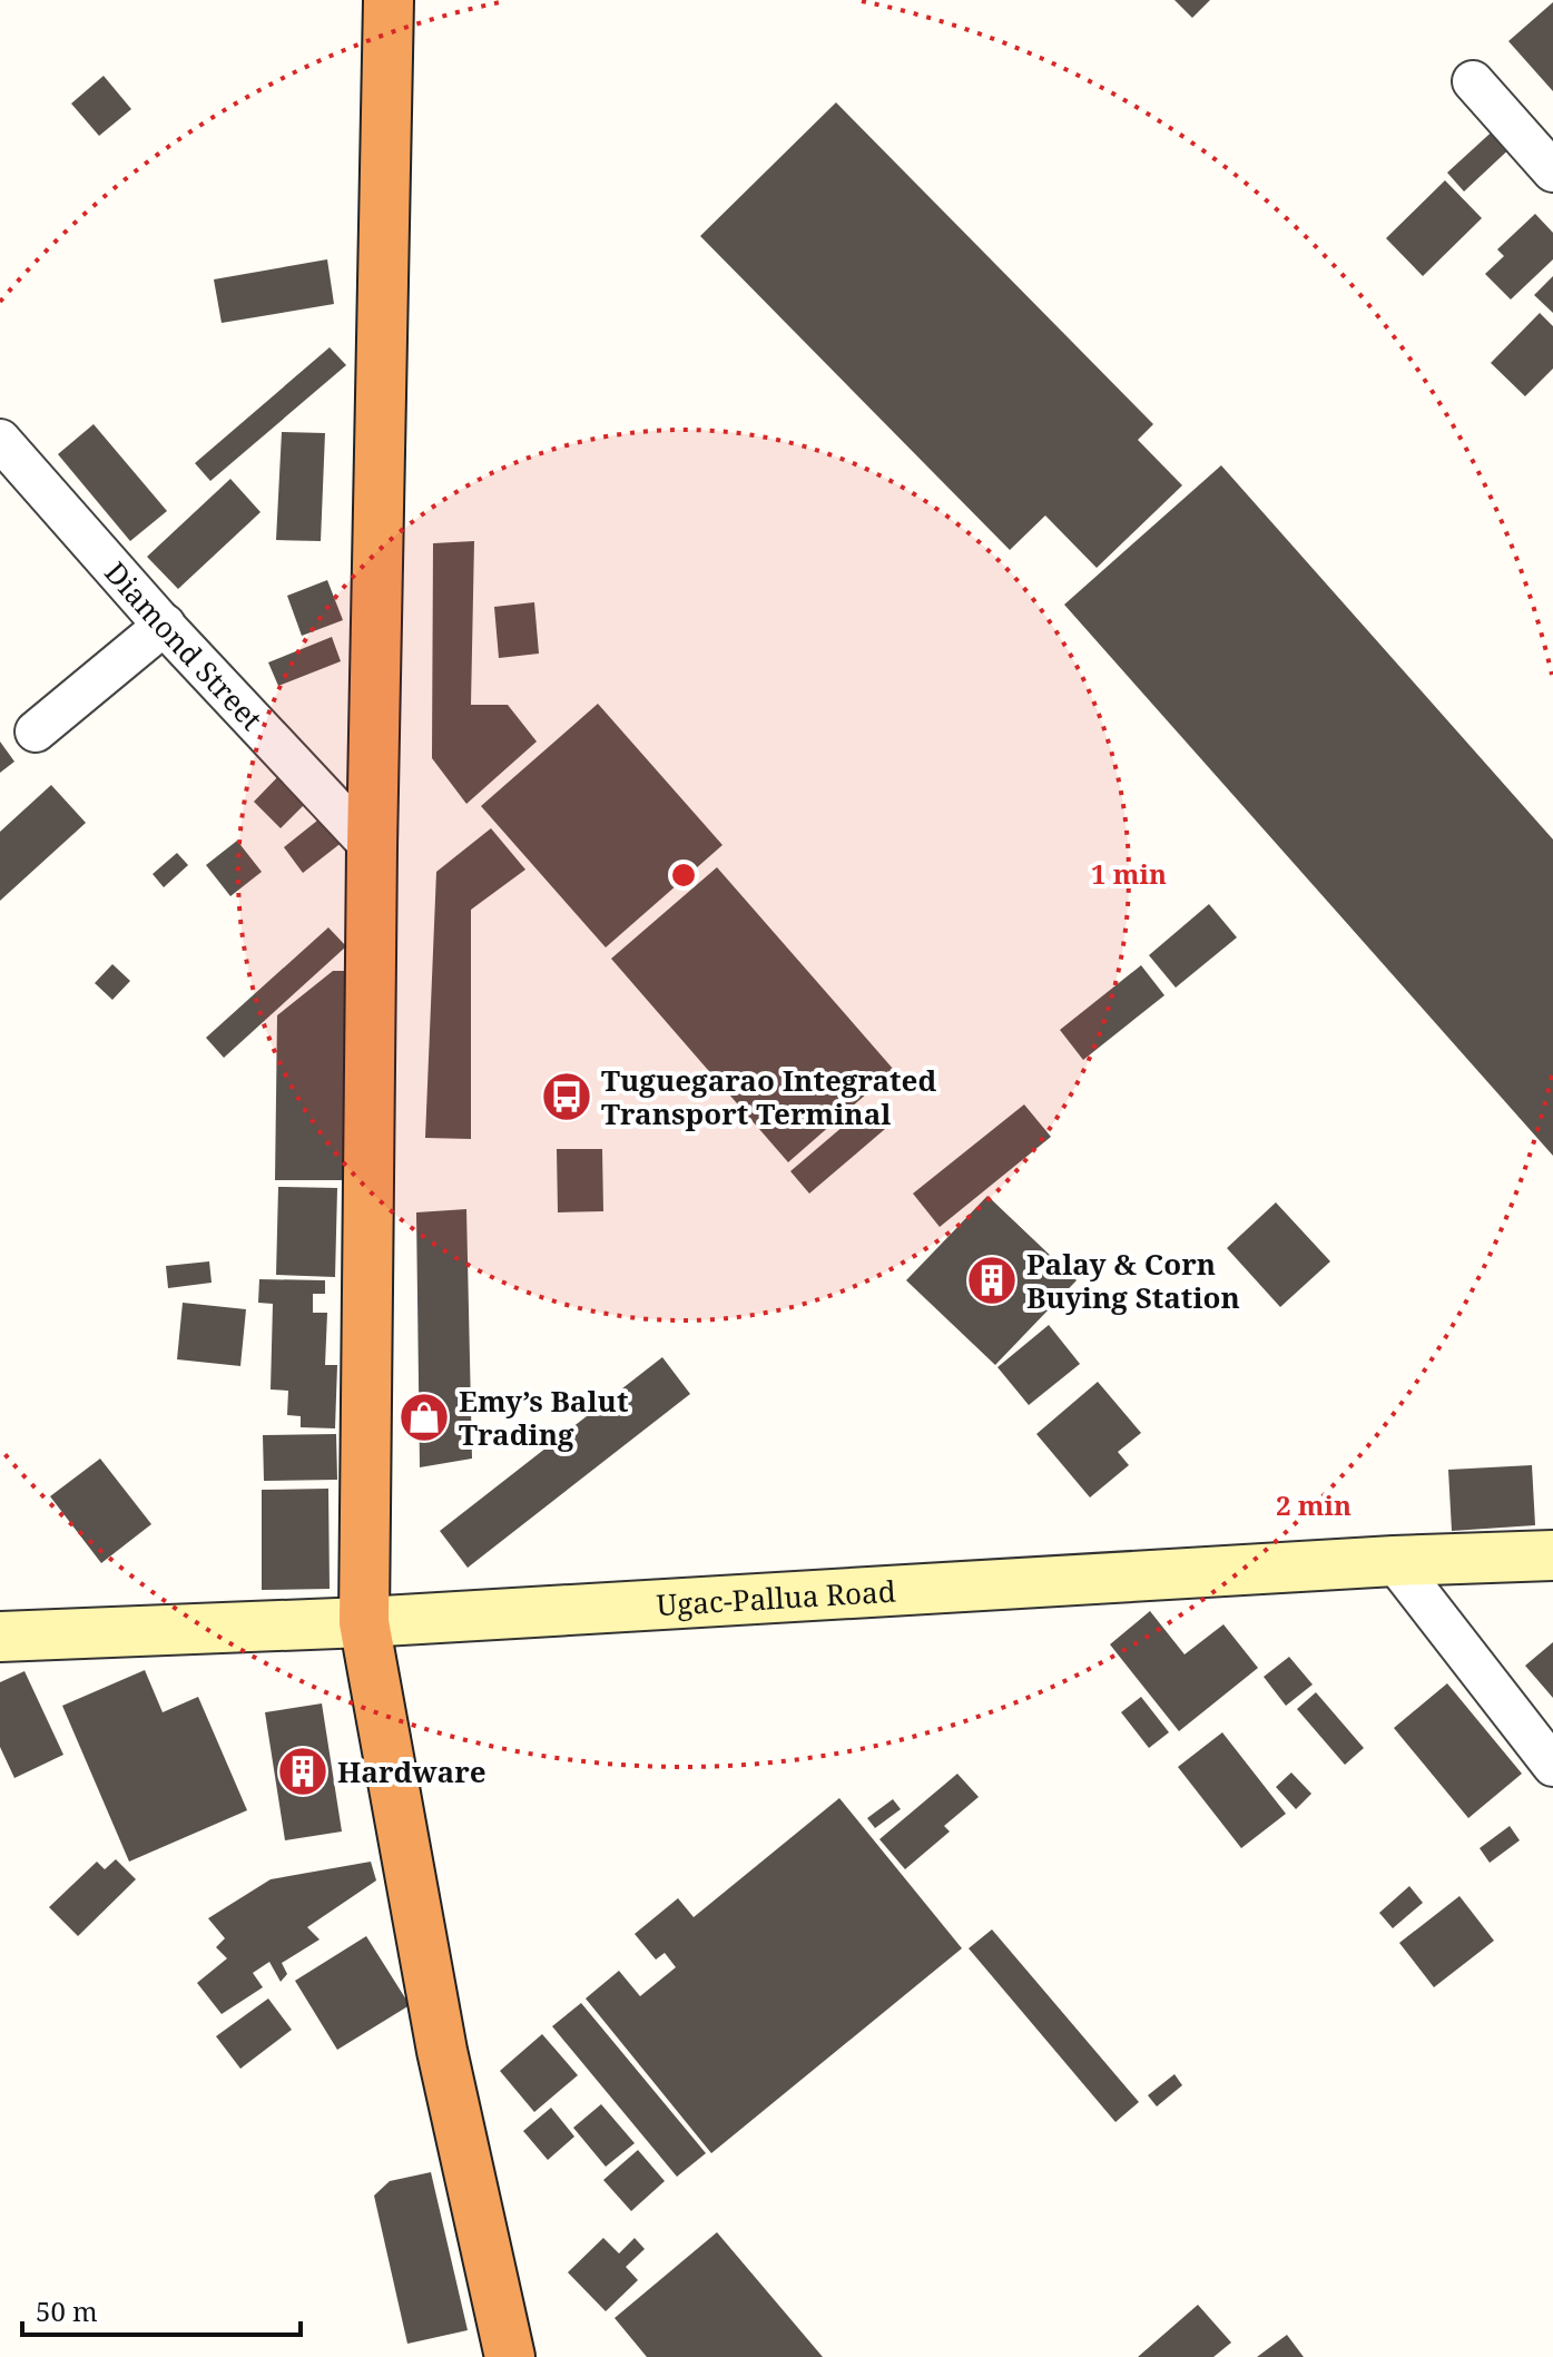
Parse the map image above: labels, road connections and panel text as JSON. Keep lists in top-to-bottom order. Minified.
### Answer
{"streets":{"street":["Diamond Street","Ugac-Pallua Road"]},"places":{"bus stop":["Tuguegarao Integrated Transport Terminal"],"building":["Palay & Corn Buying Station","Hardware"],"shop":["Emy’s Balut Trading"]},"scale_bar":"50 m","rings":["1 min","2 min"]}
